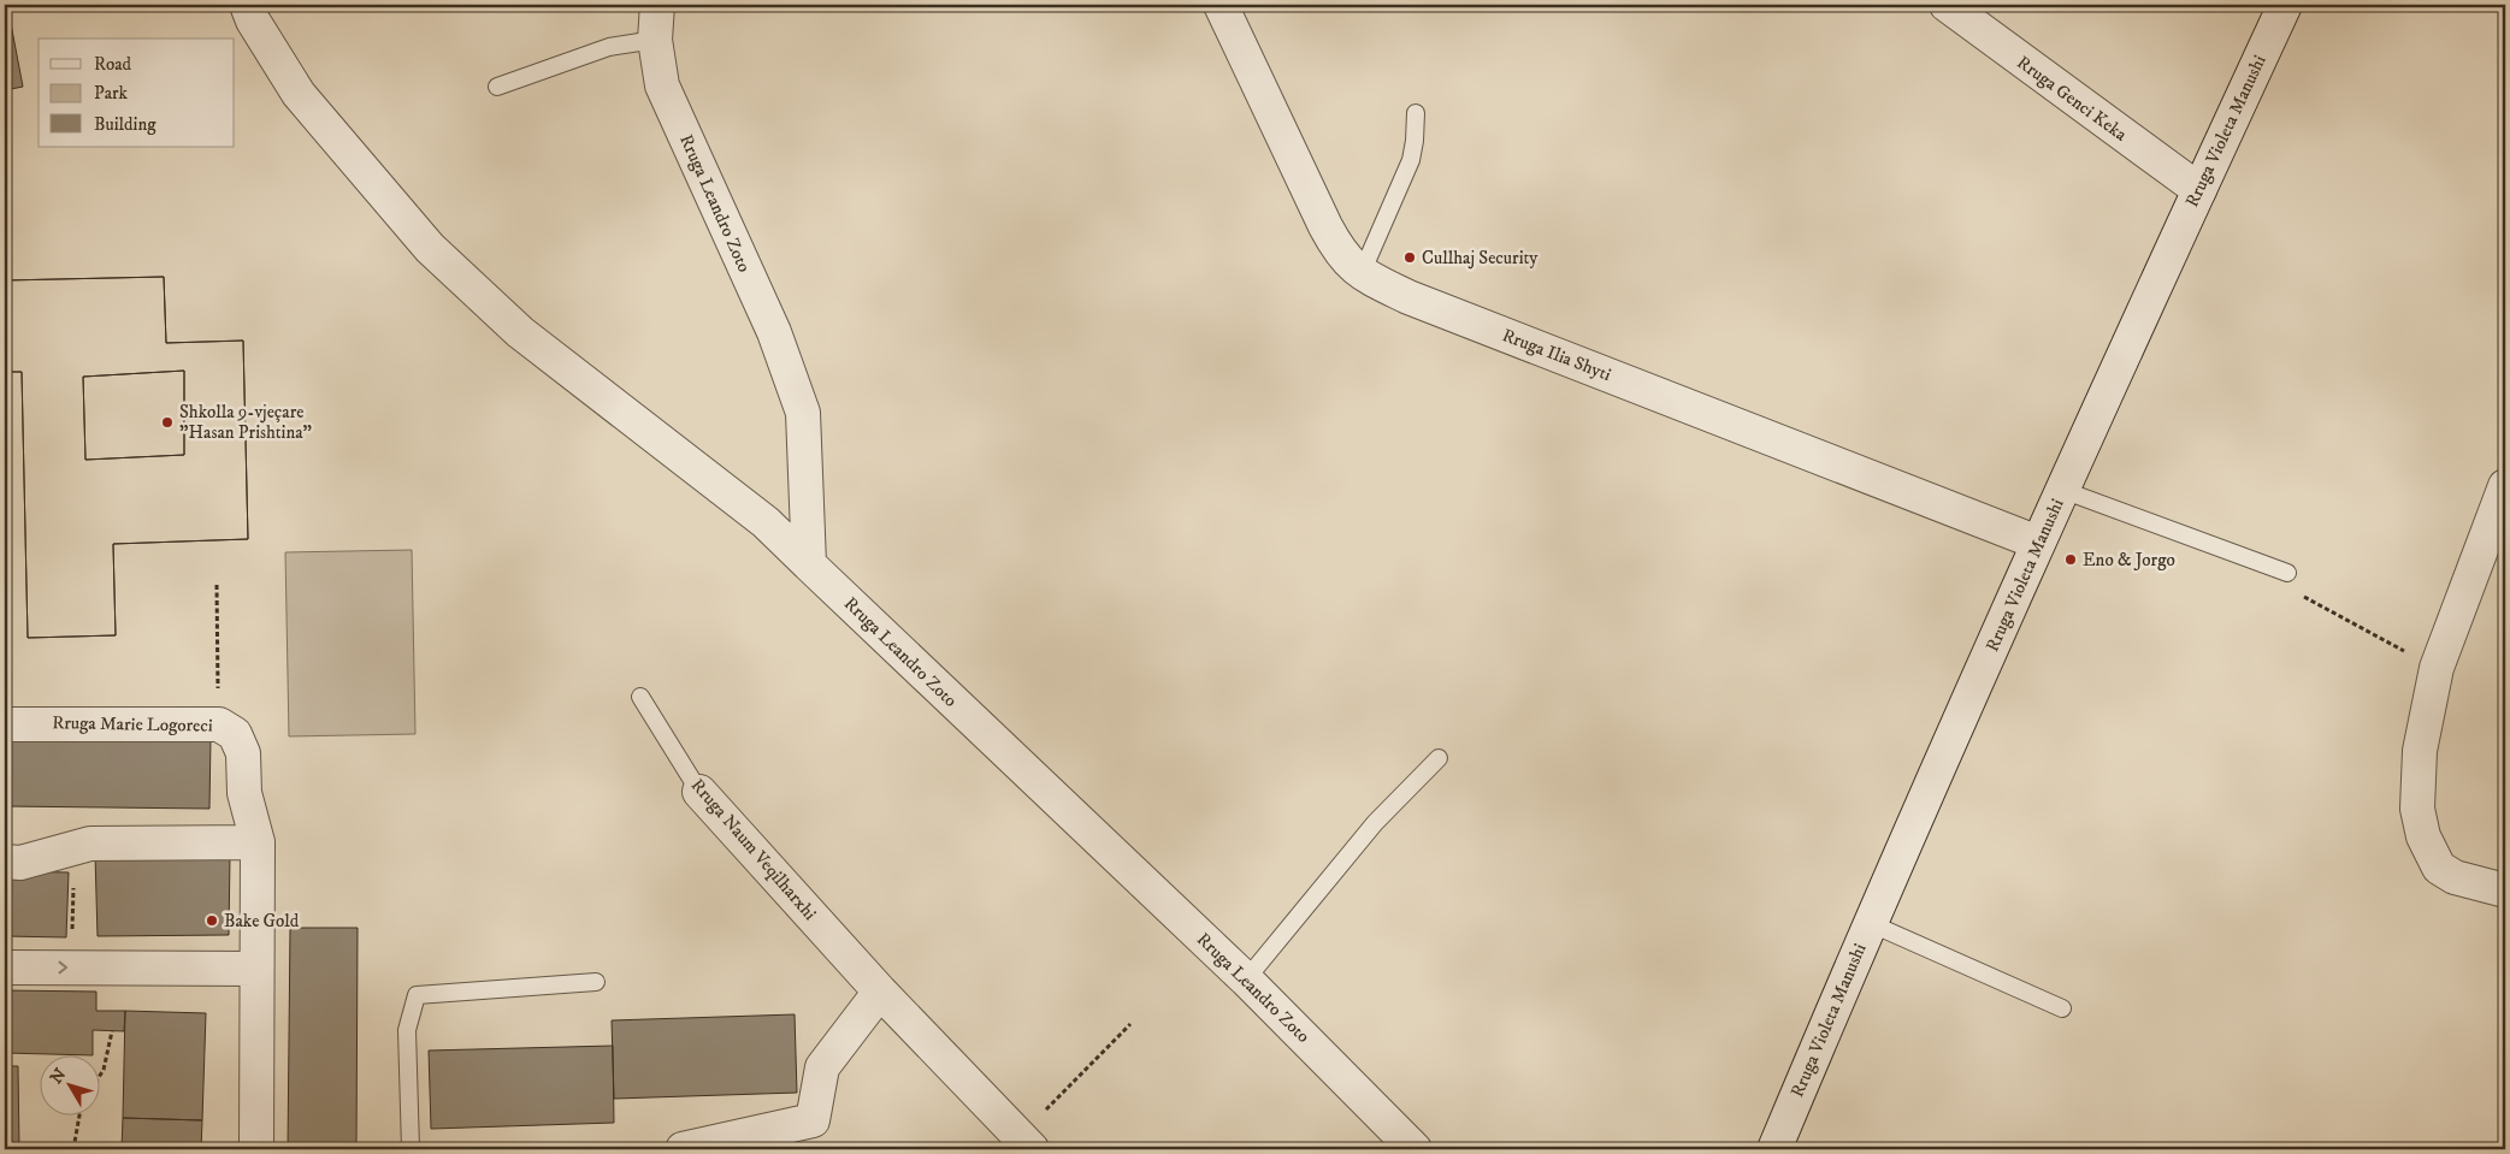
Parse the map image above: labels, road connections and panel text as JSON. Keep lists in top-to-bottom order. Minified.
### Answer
{"streets":{"street":["Rruga Genci Keka","Rruga Violeta Manushi","Rruga Leandro Zoto","Rruga Ilia Shyti","Rruga Marie Logoreci","Rruga Naum Veqilharxhi"]},"crossings":[["Rruga Genci Keka","Rruga Violeta Manushi"],["Rruga Violeta Manushi","Rruga Ilia Shyti"]],"places":["Cullhaj Security","Shkolla 9-vjeçare \"Hasan Prishtina\"","Eno & Jorgo","Bake Gold"],"legend":["Road","Park","Building"],"north":"top left"}
